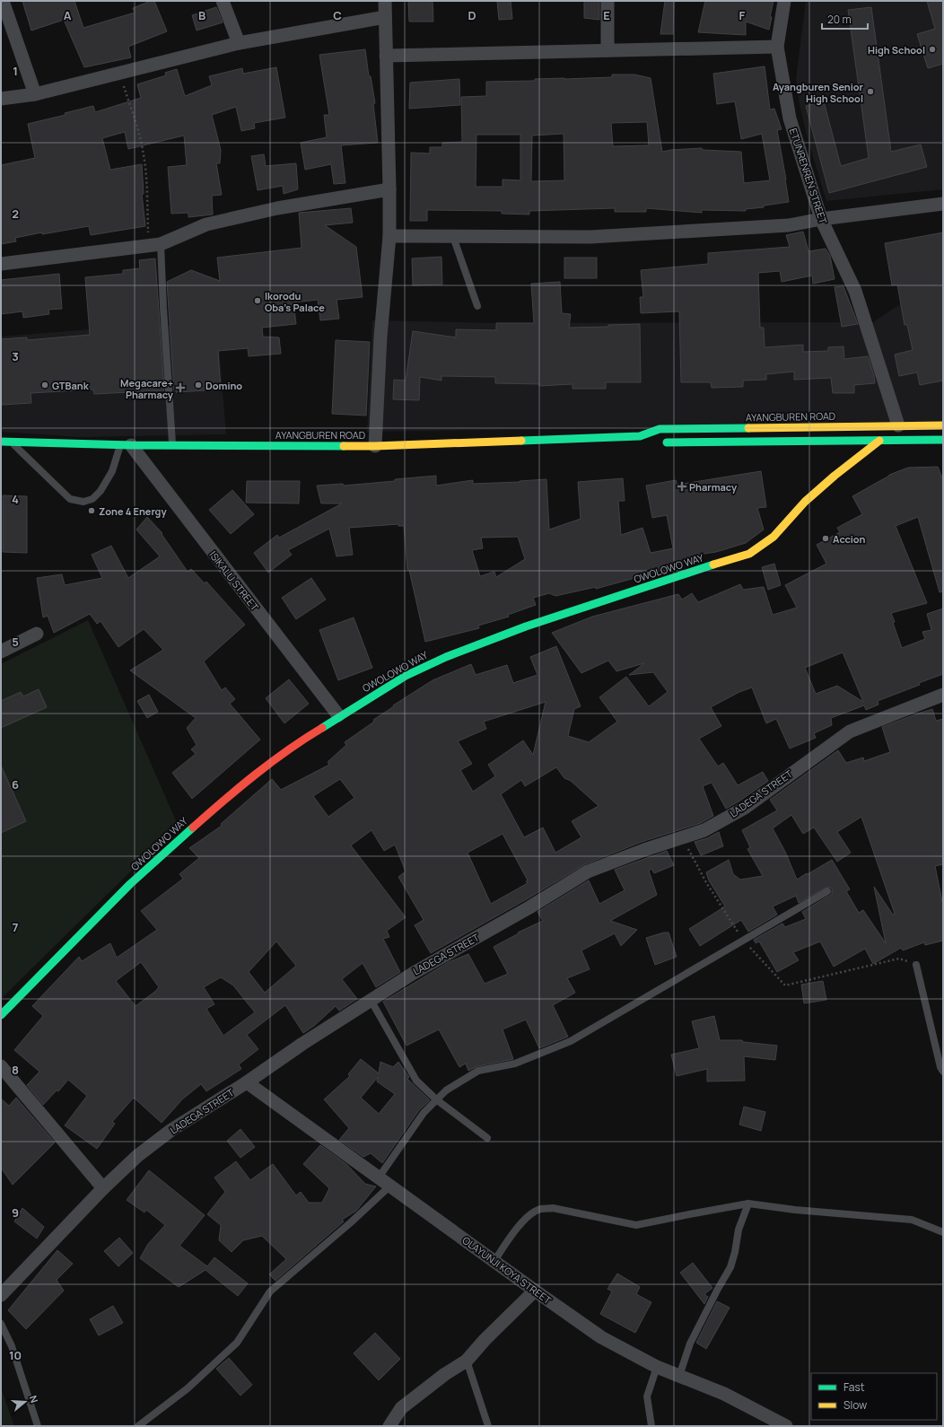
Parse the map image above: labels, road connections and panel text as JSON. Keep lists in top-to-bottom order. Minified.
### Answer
{"streets":{"main road":["AYANGBUREN ROAD","OWOLOWO WAY"],"street":["ETUNRENREN STREET","ISIKALU STREET","LADEGA STREET","OLAYUNJI KOYA STREET"]},"crossings":[["ETUNRENREN STREET","AYANGBUREN ROAD"],["AYANGBUREN ROAD","OWOLOWO WAY"],["AYANGBUREN ROAD","ISIKALU STREET"],["OWOLOWO WAY","ISIKALU STREET"],["LADEGA STREET","OLAYUNJI KOYA STREET"]],"places":{"other":["High School","Ayangburen Senior High School","Ikorodu Oba's Palace","GTBank","Domino","Zone 4 Energy","Accion"],"health":["Megacare+ Pharmacy","Pharmacy"]},"legend":["Fast","Slow"],"scale_bar":"20 m","north":"right","grid":{"columns":["A","B","C","D","E","F"],"rows":["1","2","3","4","5","6","7","8","9","10"]}}
